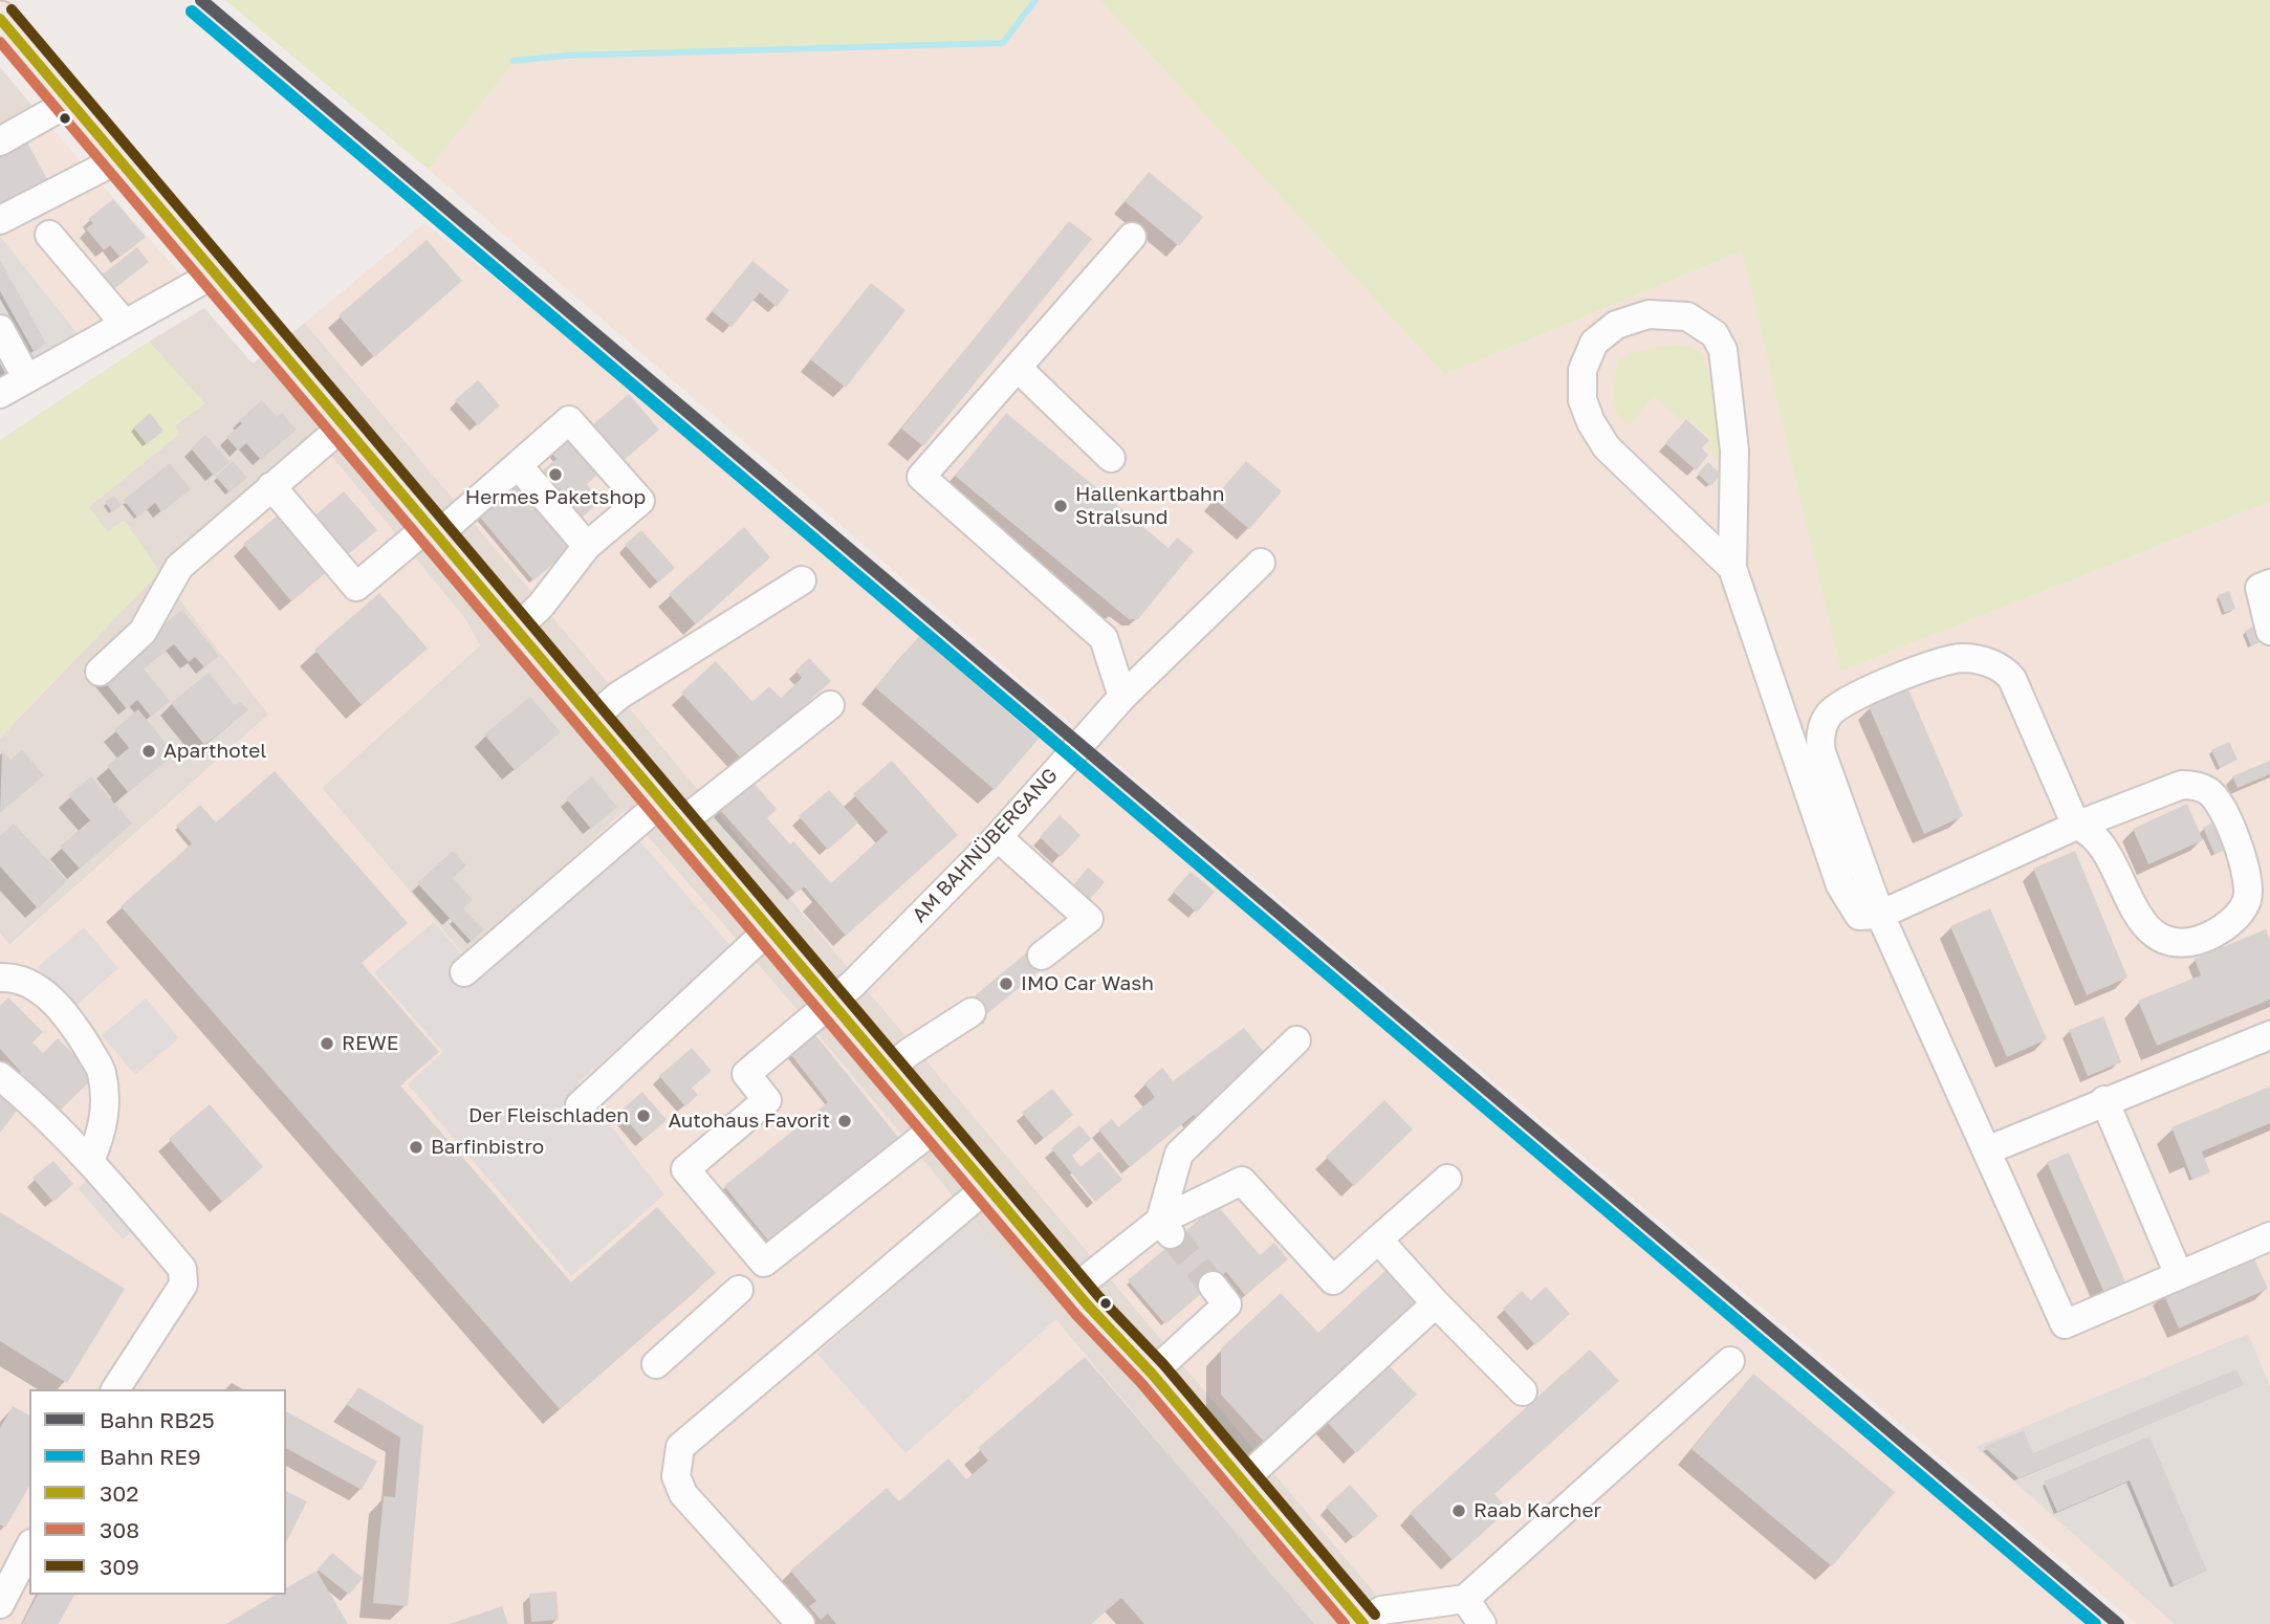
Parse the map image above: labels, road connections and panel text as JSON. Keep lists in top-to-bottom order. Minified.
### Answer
{"streets":{"street":["AM BAHNÜBERGANG"]},"places":["Hermes Paketshop","Hallenkartbahn Stralsund","Aparthotel","IMO Car Wash","REWE","Der Fleischladen","Autohaus Favorit","Barfinbistro","Raab Karcher"],"lines":["rail line RB25","transit line 309","rail line RE9","transit line 302","transit line 308"],"legend":["Bahn RB25","Bahn RE9","302","308","309"]}
